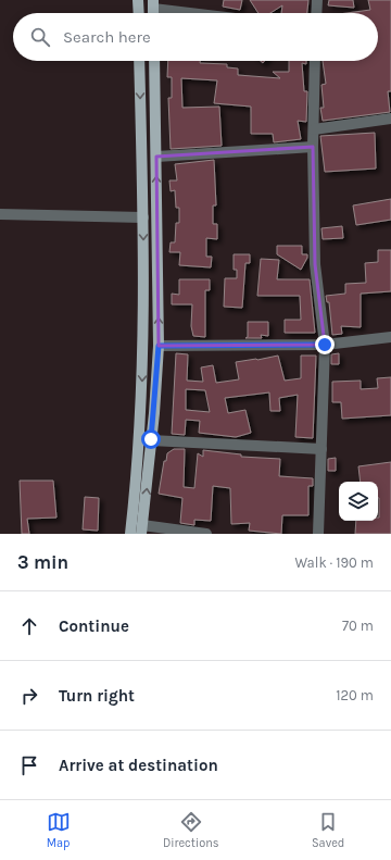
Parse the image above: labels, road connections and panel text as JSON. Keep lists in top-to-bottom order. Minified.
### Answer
{"page":{"search":"Search here","heading":["3 min","Walk · 190 m"],"list":[["Continue","70 m"],["Turn right","120 m"],"Arrive at destination"],"nav":["Map","Directions","Saved"]}}
